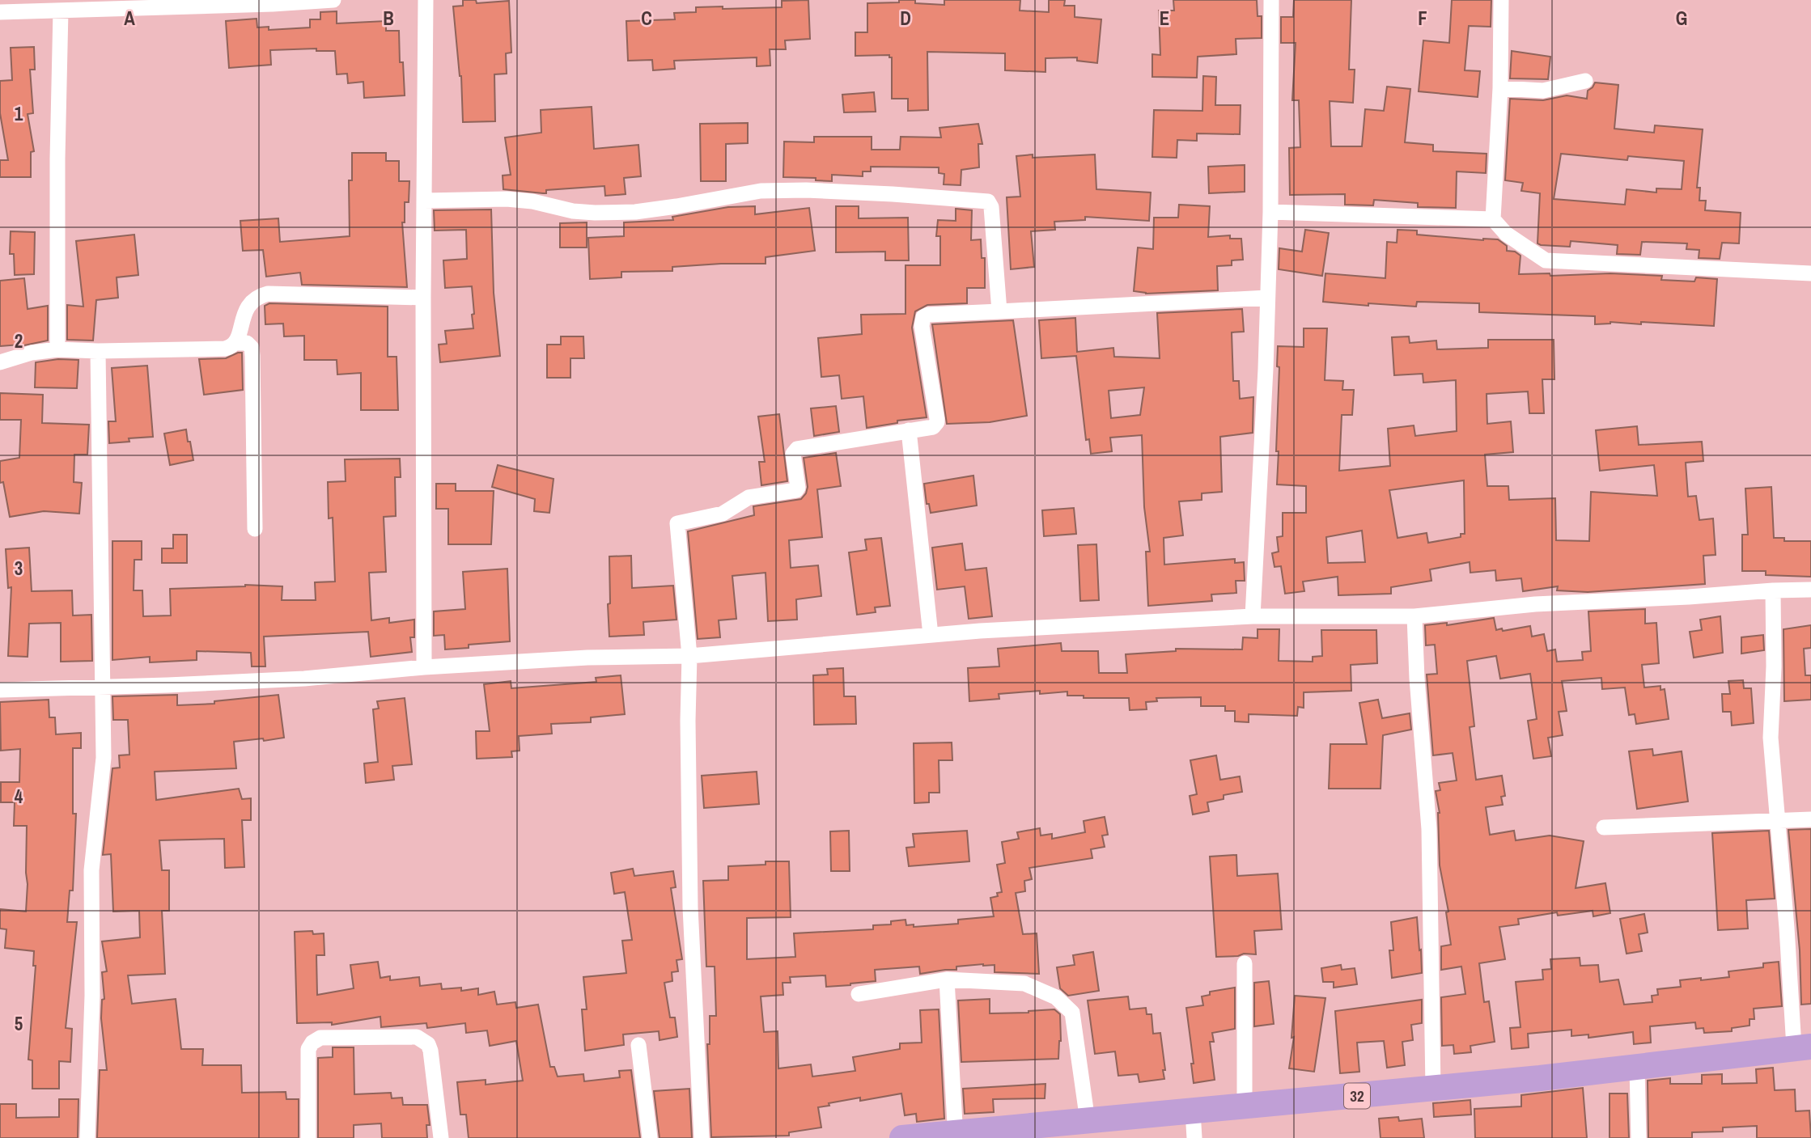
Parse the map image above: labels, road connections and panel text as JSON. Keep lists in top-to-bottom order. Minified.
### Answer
{"streets":{"highway":["32"]},"grid":{"columns":["A","B","C","D","E","F","G"],"rows":["1","2","3","4","5"]}}
